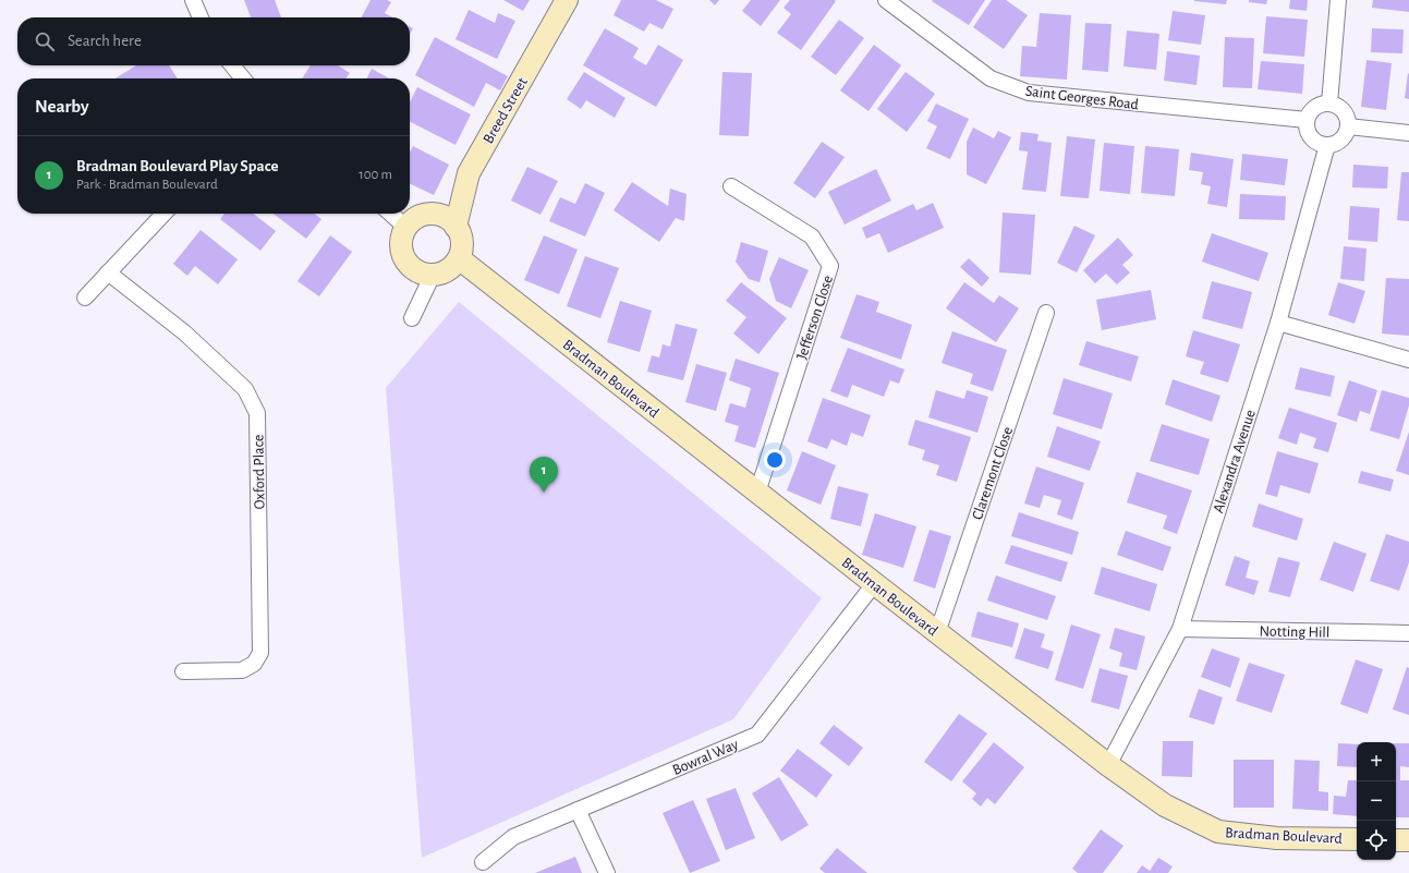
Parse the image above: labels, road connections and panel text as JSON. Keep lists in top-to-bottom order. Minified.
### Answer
{"streets":{"street":["Saint Georges Road","Breed Street","Jefferson Close","Bradman Boulevard","Alexandra Avenue","Oxford Place","Claremont Close","Notting Hill","Bowral Way"]},"crossings":[["Saint Georges Road","Alexandra Avenue"],["Breed Street","Bradman Boulevard"],["Jefferson Close","Bradman Boulevard"],["Bradman Boulevard","Alexandra Avenue"],["Bradman Boulevard","Claremont Close"],["Bradman Boulevard","Bowral Way"],["Alexandra Avenue","Notting Hill"]],"page":{"search":"Search here","heading":"Nearby","list":[{"mark":"1","name":"Bradman Boulevard Play Space","note":"Park · Bradman Boulevard","value":"100 m"}],"pins":"1","map_buttons":["+","−"]}}
